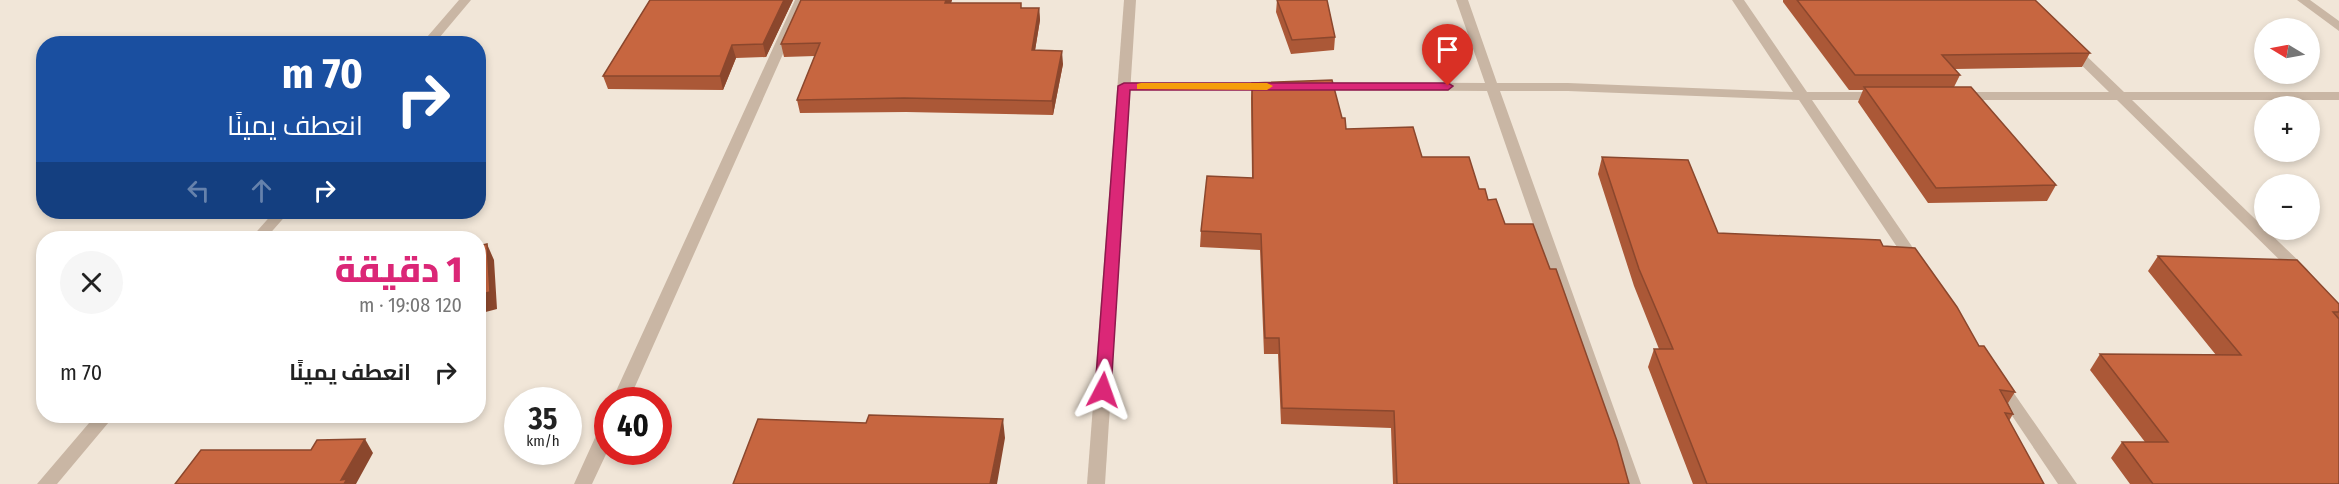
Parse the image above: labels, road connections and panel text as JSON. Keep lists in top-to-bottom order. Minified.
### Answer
{"north":"left","page":{"map_buttons":["+","−"],"turn":["70 m","انعطف يمينًا"],"heading":["1 دقيقة","120 m · 19:08"],"list":[{"name":"انعطف يمينًا","value":"70 m"}],"speed":"35 km/h","limit":"40"}}
